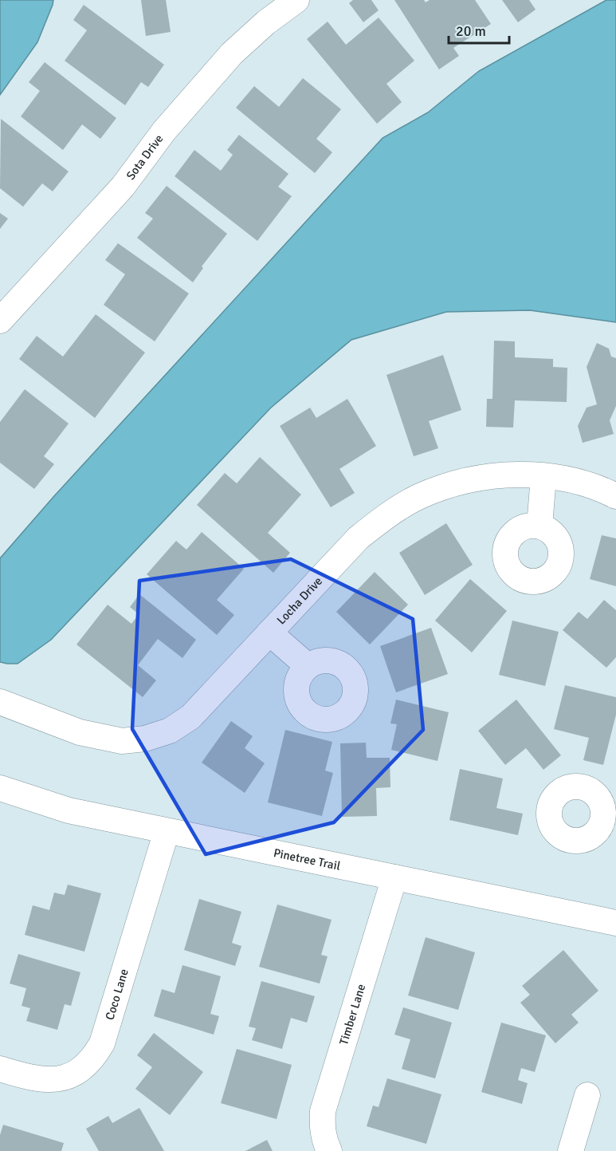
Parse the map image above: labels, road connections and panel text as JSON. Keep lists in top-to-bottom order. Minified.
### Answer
{"streets":{"street":["Sota Drive","Locha Drive","Pinetree Trail","Coco Lane","Timber Lane"]},"crossings":[["Pinetree Trail","Coco Lane"],["Pinetree Trail","Timber Lane"]],"scale_bar":"20 m"}
